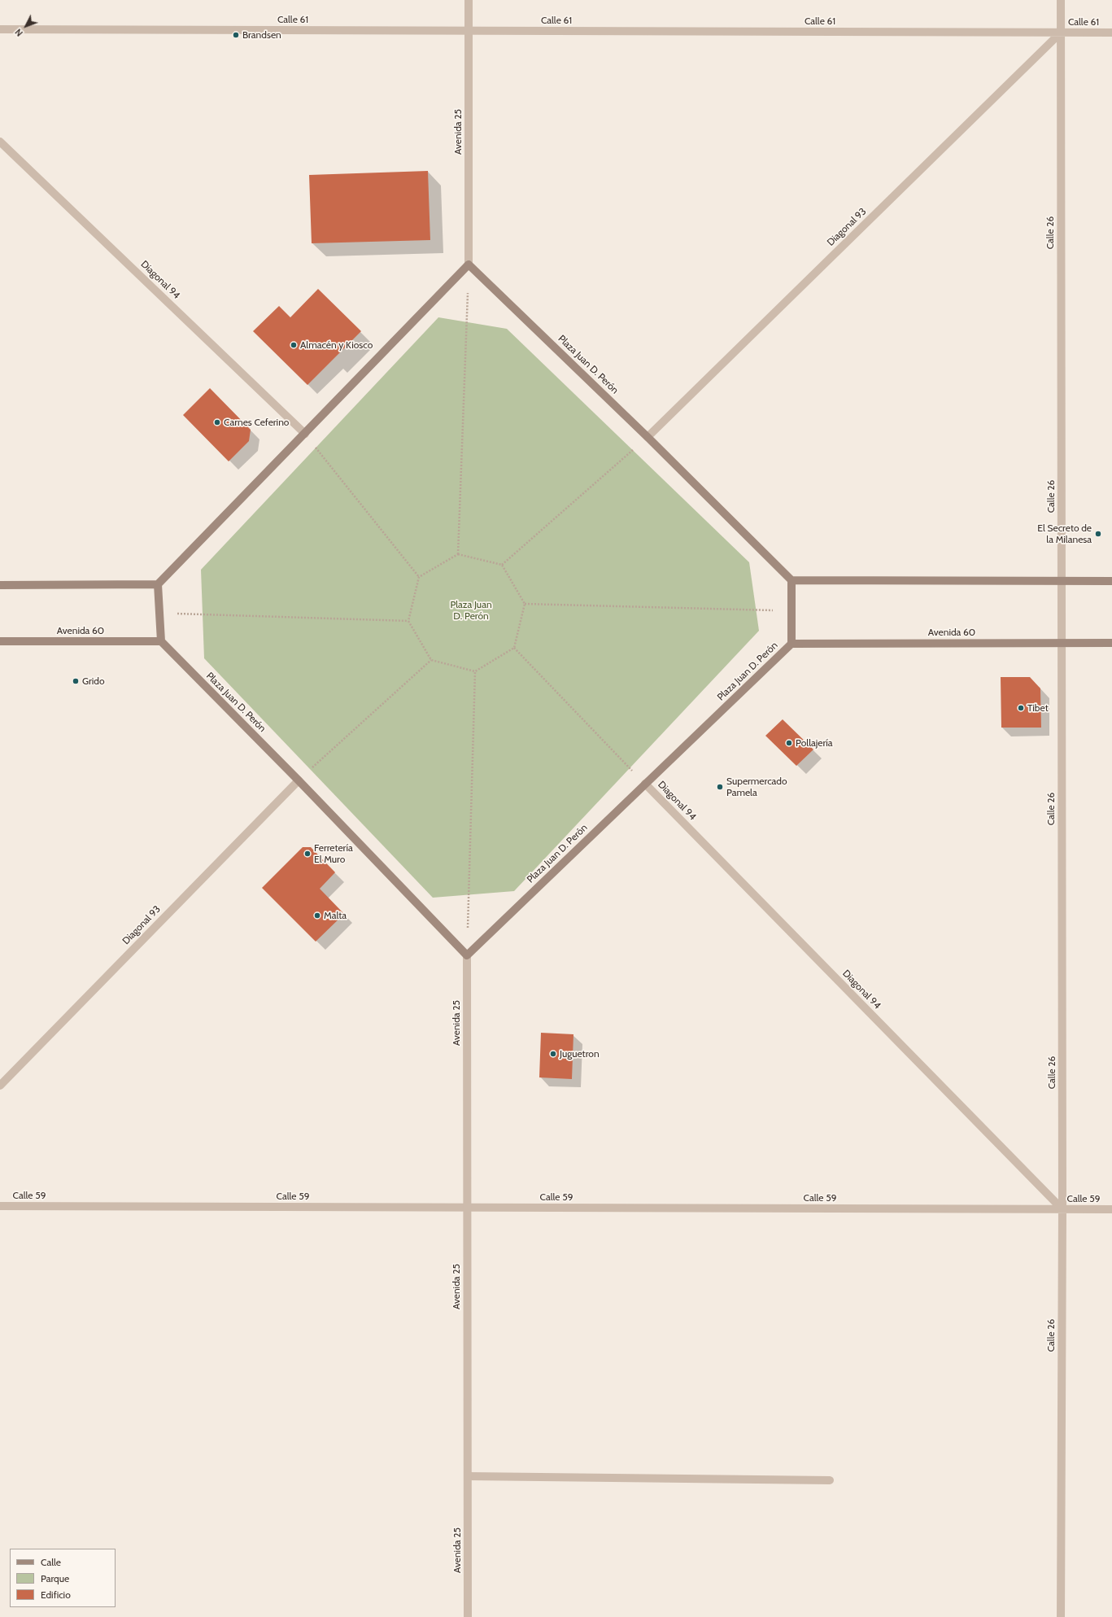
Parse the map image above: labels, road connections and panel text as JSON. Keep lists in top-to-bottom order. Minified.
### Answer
{"streets":{"main road":["Plaza Juan D. Perón","Avenida 60"],"street":["Calle 61","Avenida 25","Diagonal 93","Calle 26","Diagonal 94","Calle 59"]},"crossings":[["Calle 61","Avenida 25"],["Calle 61","Diagonal 93"],["Calle 61","Calle 26"],["Avenida 25","Plaza Juan D. Perón"],["Avenida 25","Calle 59"],["Diagonal 93","Calle 26"],["Diagonal 93","Plaza Juan D. Perón"],["Calle 26","Diagonal 94"],["Calle 26","Avenida 60"],["Calle 26","Calle 59"],["Diagonal 94","Plaza Juan D. Perón"],["Diagonal 94","Calle 59"],["Plaza Juan D. Perón","Avenida 60"]],"parks":["Plaza Juan D. Perón"],"places":["Brandsen","Almacén y Kiosco","Carnes Ceferino","El Secreto de la Milanesa","Grido","Tibet","Pollajería","Supermercado Pamela","Ferretería El Muro","Malta","Juguetron"],"legend":["Calle","Parque","Edificio"],"north":"bottom left"}
